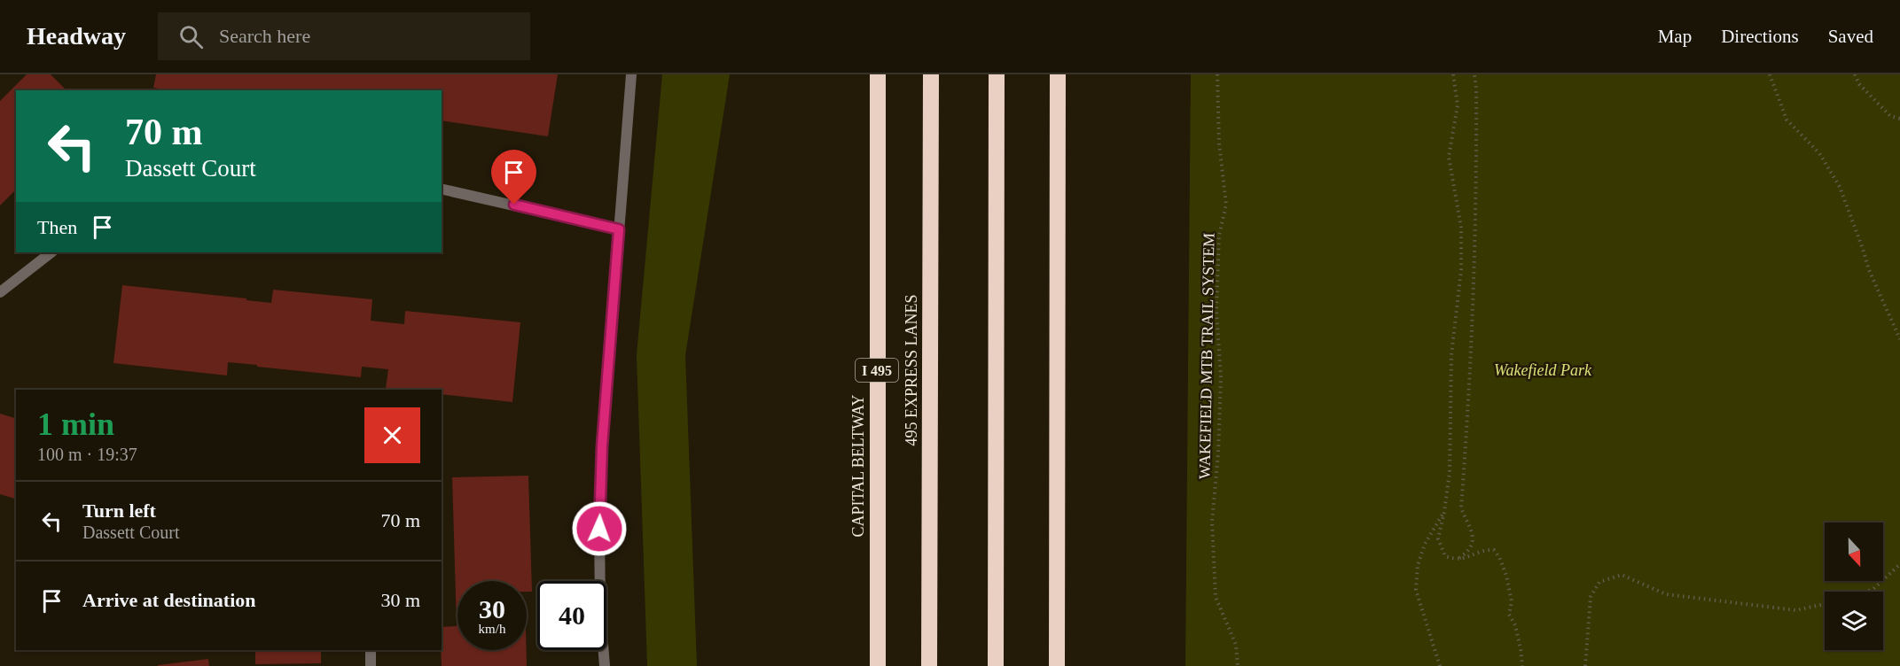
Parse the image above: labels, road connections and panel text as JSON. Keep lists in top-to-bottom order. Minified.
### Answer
{"streets":{"highway":["I 495","495 EXPRESS LANES","CAPITAL BELTWAY"],"path":["WAKEFIELD MTB TRAIL SYSTEM"]},"parks":["Wakefield Park"],"north":"bottom","page":{"header":"Headway","search":"Search here","nav":["Map","Directions","Saved"],"turn":["70 m","Dassett Court"],"then":"Then","heading":["1 min","100 m · 19:37"],"list":[{"name":"Turn left","note":"Dassett Court","value":"70 m"},{"name":"Arrive at destination","value":"30 m"}],"speed":"30 km/h","limit":"40"}}
